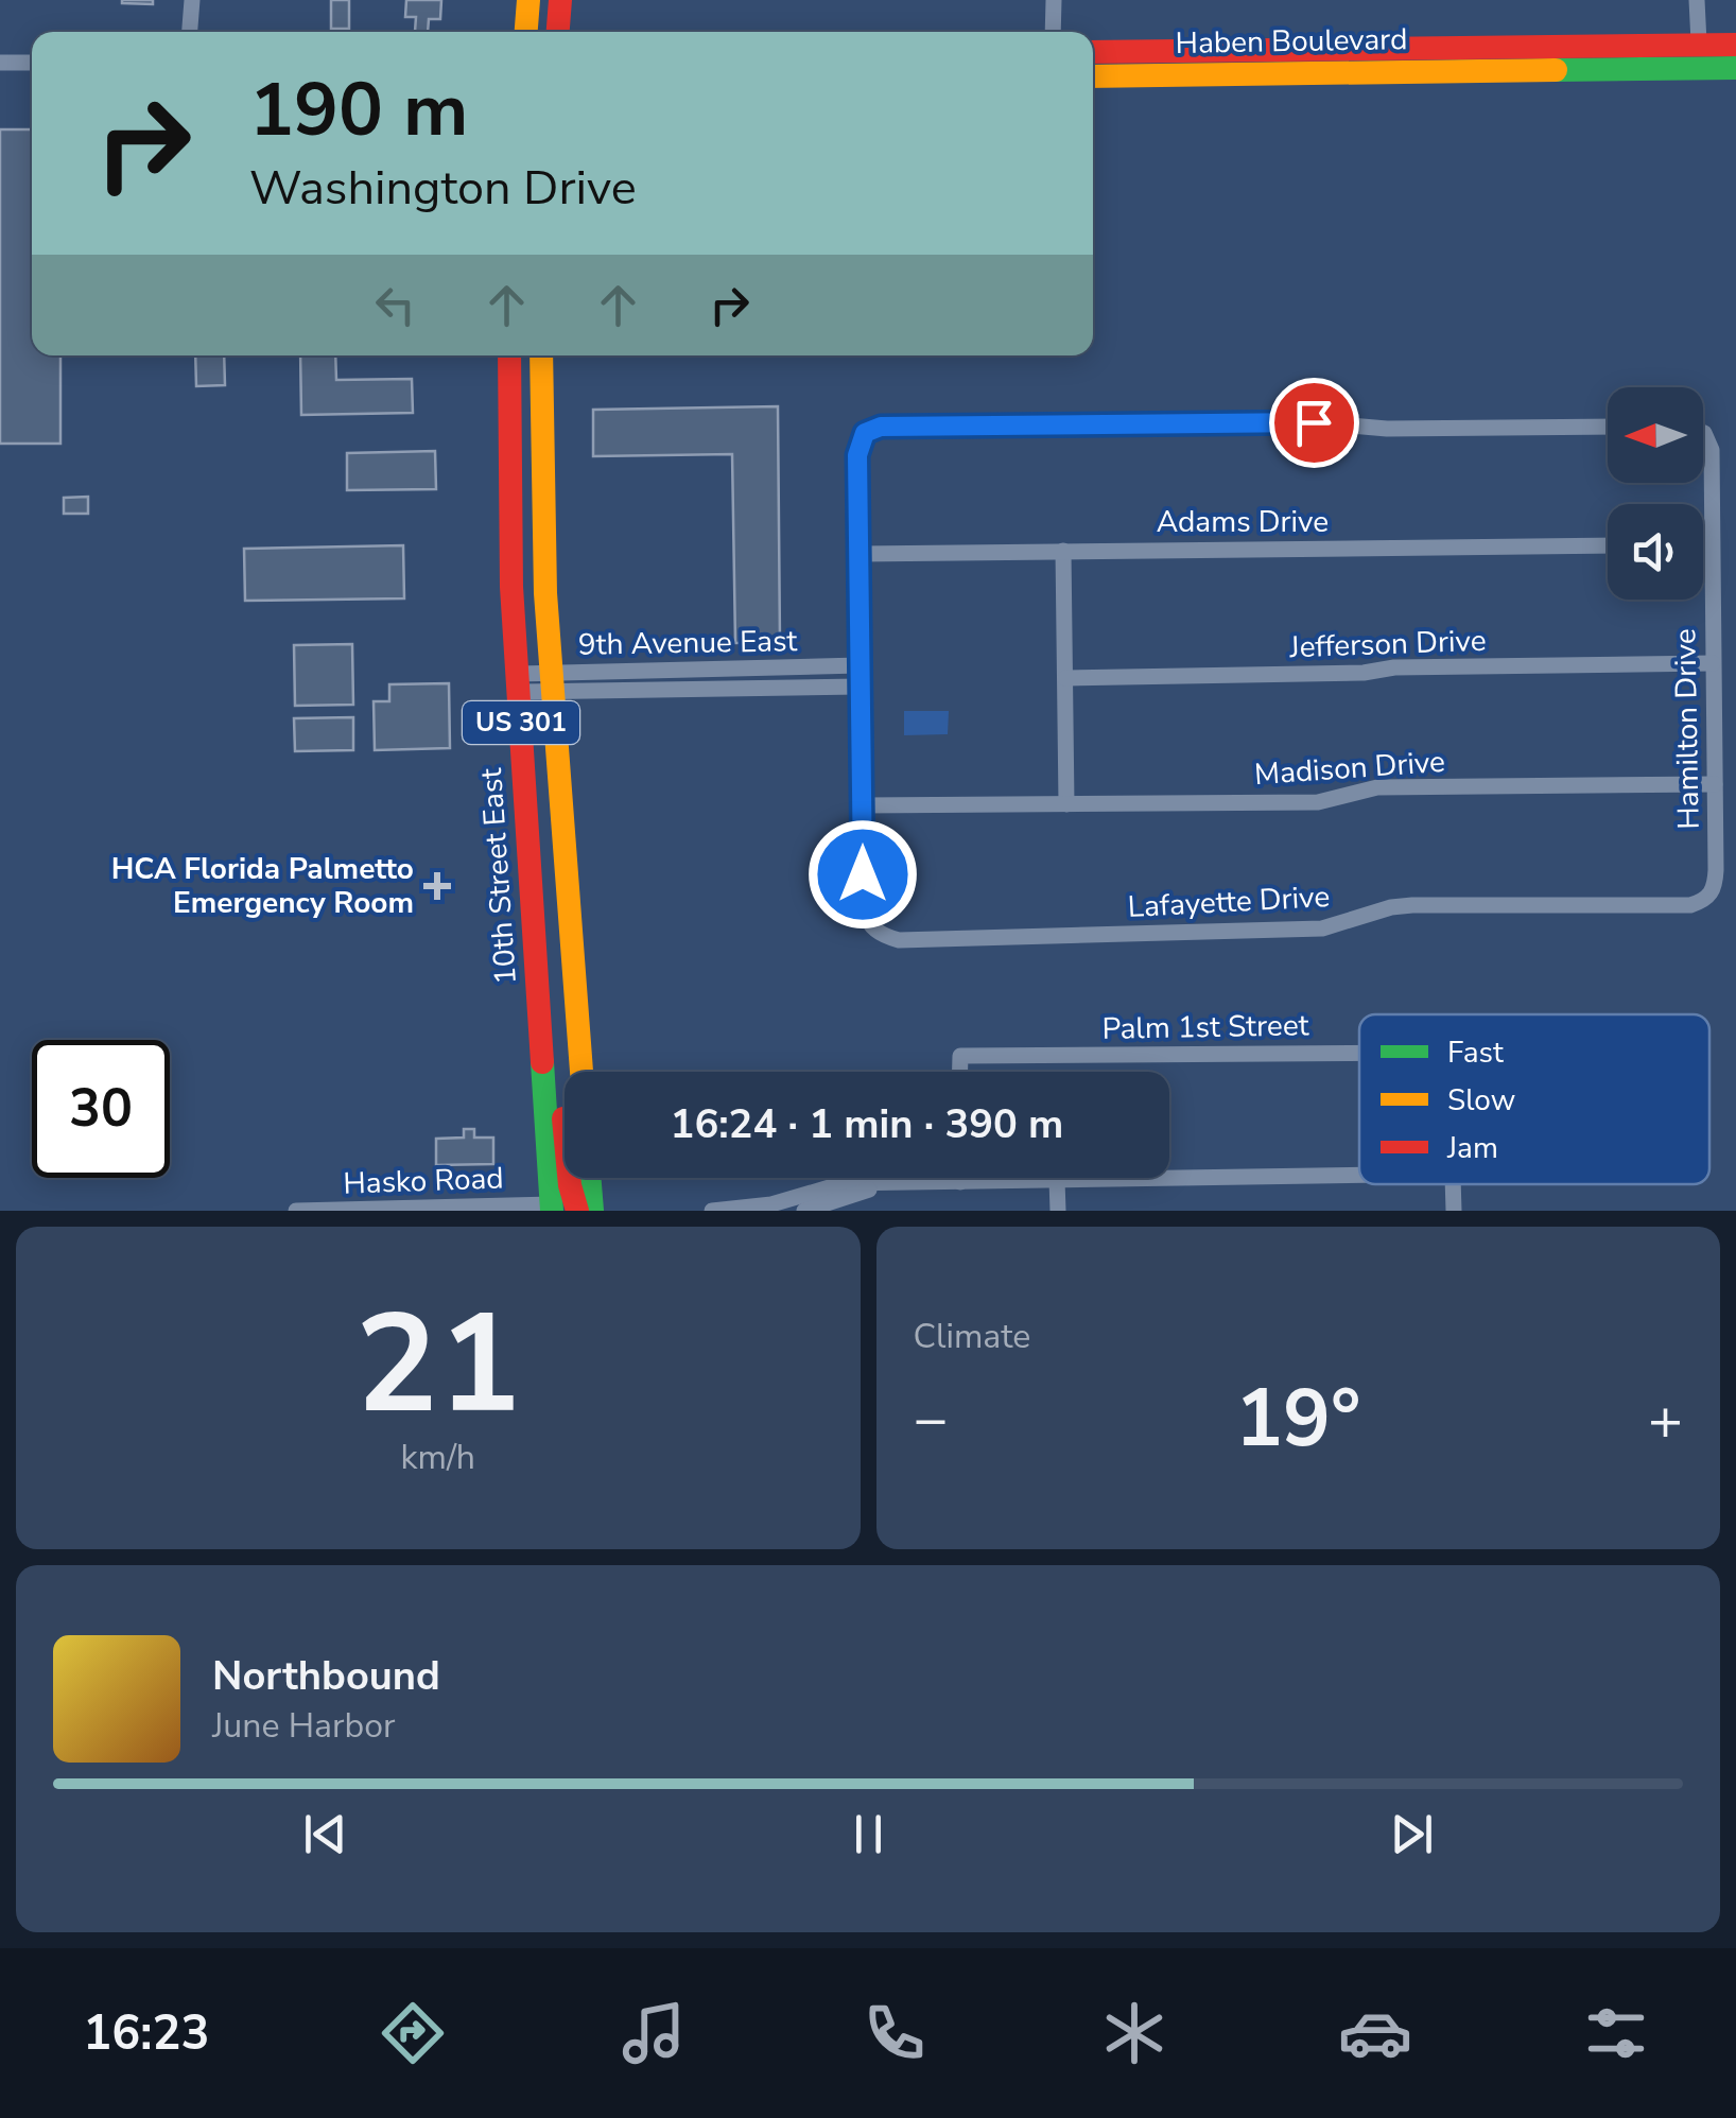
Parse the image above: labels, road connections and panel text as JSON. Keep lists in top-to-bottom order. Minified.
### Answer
{"streets":{"main road":["Haben Boulevard","US 301","10th Street East"],"street":["Adams Drive","9th Avenue East","Jefferson Drive","Hamilton Drive","Madison Drive","Lafayette Drive","Palm 1st Street","Hasko Road"]},"crossings":[["9th Avenue East","US 301"],["9th Avenue East","10th Street East"],["Jefferson Drive","Hamilton Drive"],["Hamilton Drive","Madison Drive"],["Hamilton Drive","Lafayette Drive"],["Madison Drive","Lafayette Drive"],["10th Street East","Hasko Road"]],"places":{"health":["HCA Florida Palmetto Emergency Room"]},"legend":["Fast","Slow","Jam"],"north":"left","page":{"turn":["190 m","Washington Drive"],"limit":"30","trip":"16:24 · 1 min · 390 m","tile":[["21","km/h"],"Climate"],"heat":["−","19°","+"],"song":["Northbound","June Harbor"],"tabs":"16:23"}}
